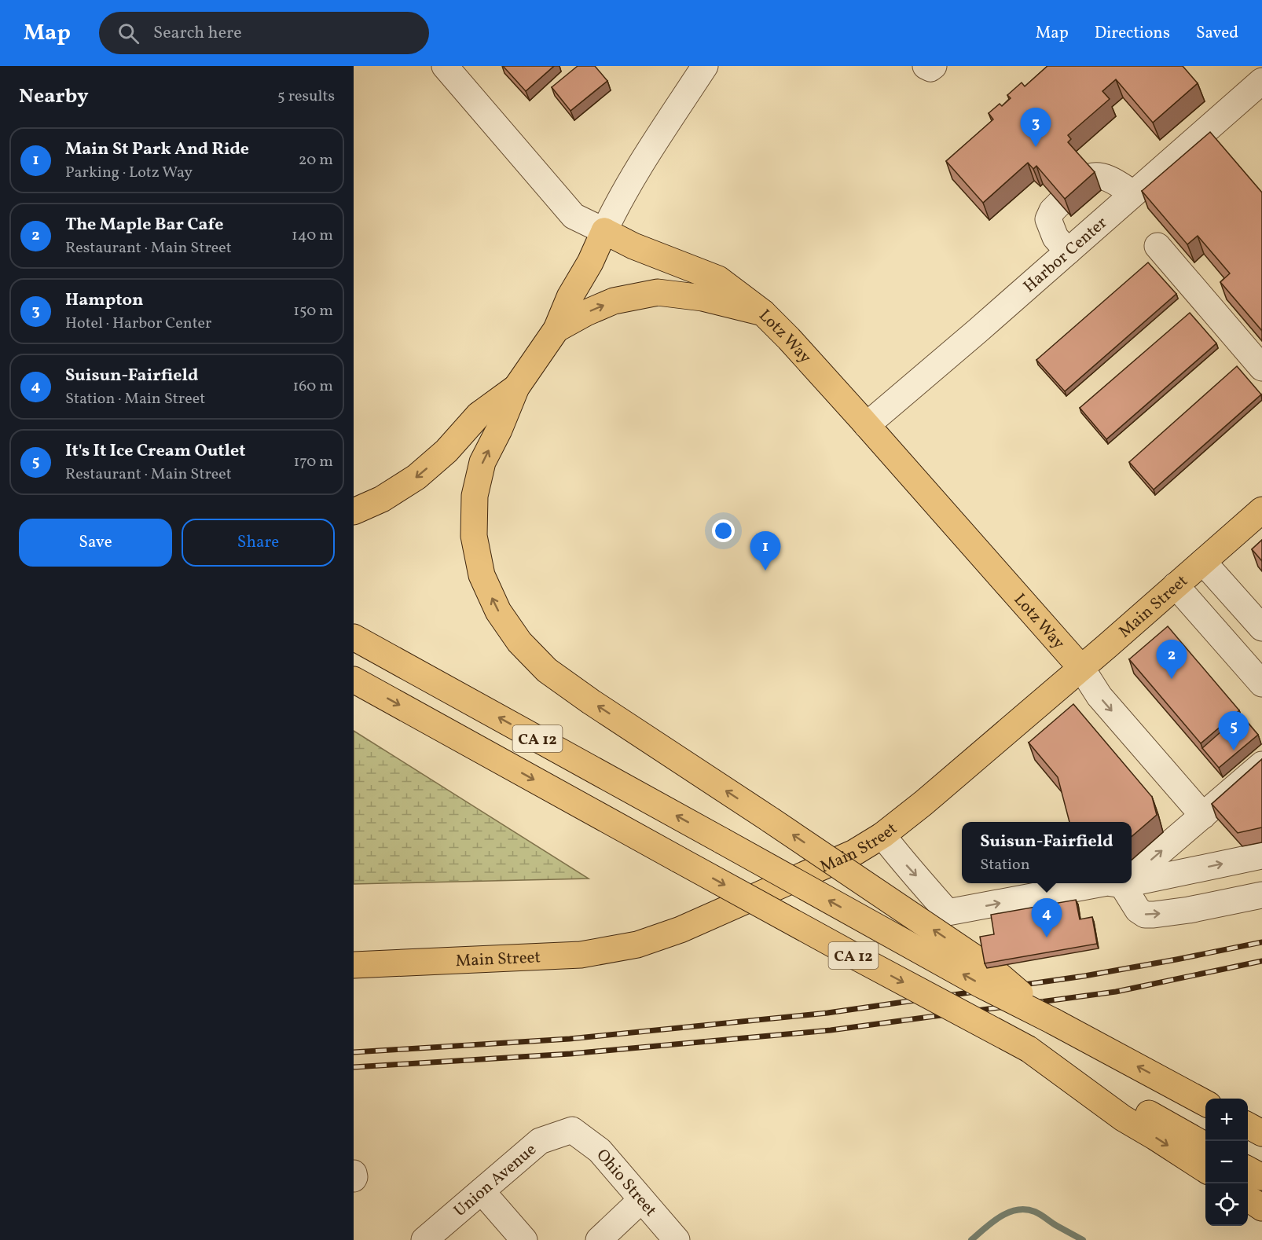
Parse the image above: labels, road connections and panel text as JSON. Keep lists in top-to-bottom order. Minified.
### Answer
{"streets":{"main road":["Lotz Way","Main Street","CA 12"],"street":["Harbor Center","Union Avenue","Ohio Street"]},"crossings":[["Harbor Center","Lotz Way"],["Lotz Way","Main Street"],["Union Avenue","Ohio Street"]],"page":{"header":"Map","search":"Search here","nav":["Map","Directions","Saved"],"heading":["Nearby","5 results"],"pins":["3","1","2","5","4"],"list":[{"mark":"1","name":"Main St Park And Ride","note":"Parking · Lotz Way","value":"20 m"},{"mark":"2","name":"The Maple Bar Cafe","note":"Restaurant · Main Street","value":"140 m"},{"mark":"3","name":"Hampton","note":"Hotel · Harbor Center","value":"150 m"},{"mark":"4","name":"Suisun-Fairfield","note":"Station · Main Street","value":"160 m"},{"mark":"5","name":"It's It Ice Cream Outlet","note":"Restaurant · Main Street","value":"170 m"}],"buttons":["Save","Share"],"popup":["Suisun-Fairfield","Station"],"map_buttons":["+","−"]}}
